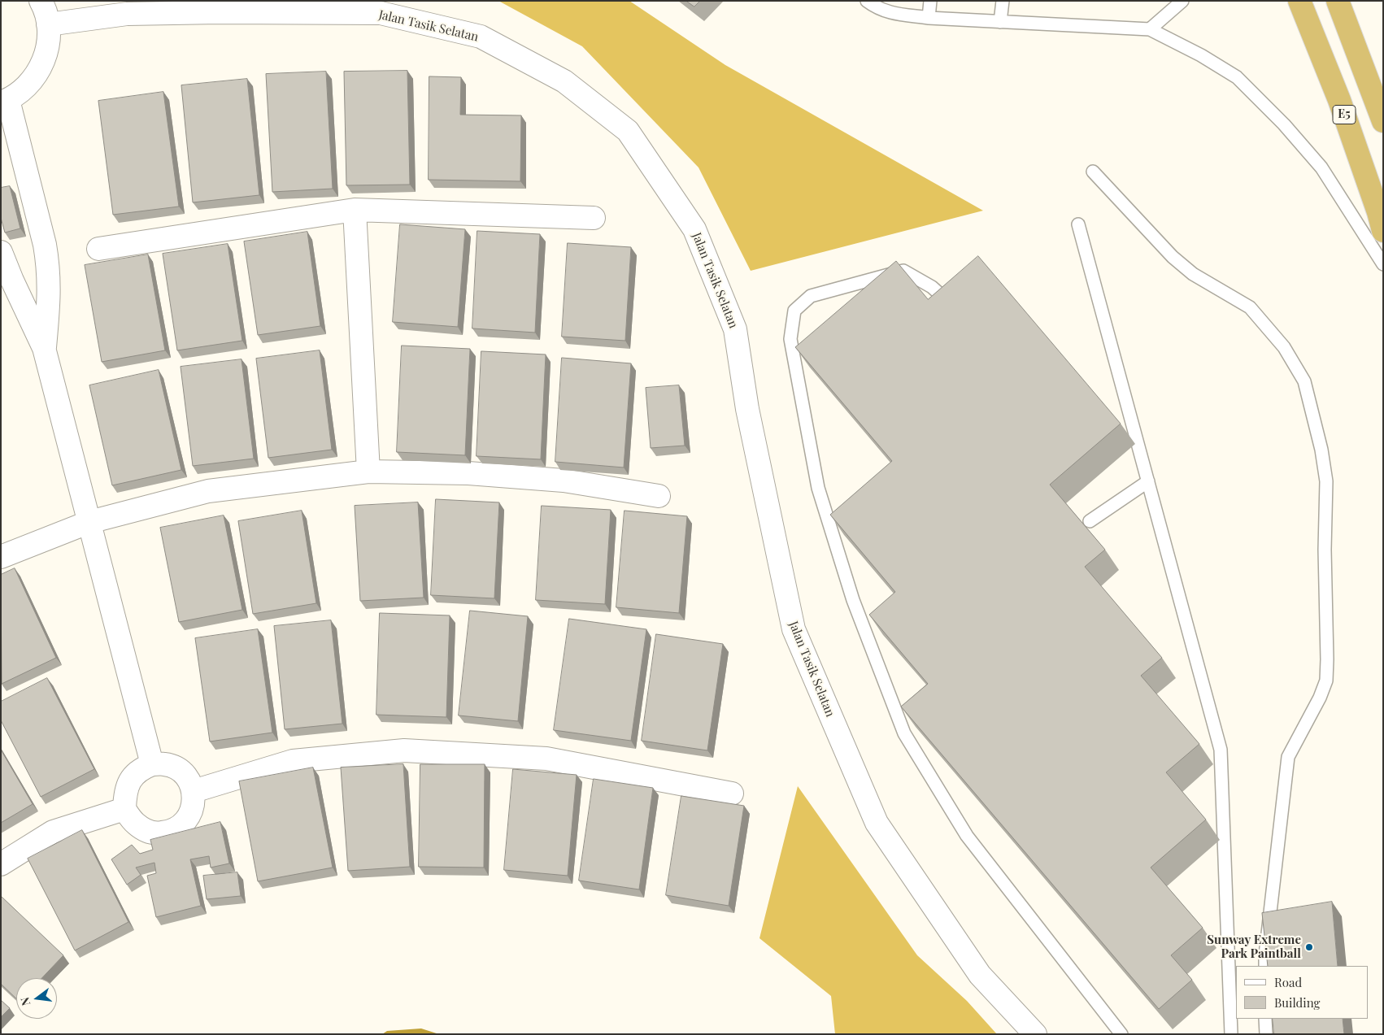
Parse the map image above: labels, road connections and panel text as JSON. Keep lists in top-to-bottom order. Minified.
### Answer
{"streets":{"highway":["E5"],"street":["Jalan Tasik Selatan"]},"places":["Sunway Extreme Park Paintball"],"legend":["Road","Building"],"north":"left"}
